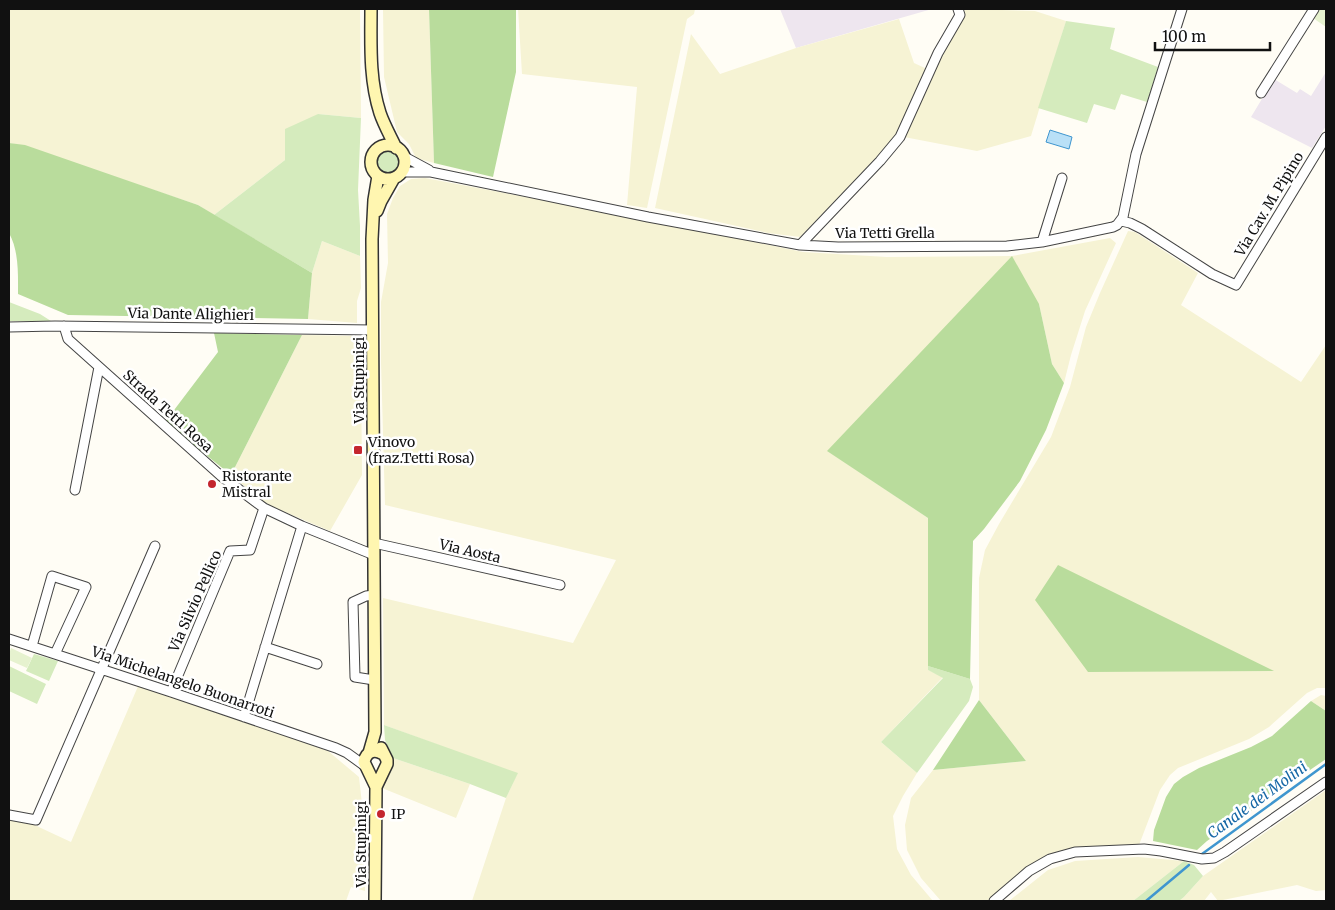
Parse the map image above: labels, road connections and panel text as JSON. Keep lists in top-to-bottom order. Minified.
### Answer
{"streets":{"street":["Via Cav. M. Pipino","Via Tetti Grella","Via Dante Alighieri","Via Stupinigi","Strada Tetti Rosa","Via Aosta","Via Silvio Pellico","Via Michelangelo Buonarroti"]},"crossings":[["Via Cav. M. Pipino","Via Tetti Grella"],["Via Tetti Grella","Via Stupinigi"],["Via Dante Alighieri","Via Stupinigi"],["Via Dante Alighieri","Strada Tetti Rosa"],["Via Stupinigi","Strada Tetti Rosa"],["Via Stupinigi","Via Aosta"],["Via Stupinigi","Via Michelangelo Buonarroti"],["Strada Tetti Rosa","Via Aosta"],["Strada Tetti Rosa","Via Silvio Pellico"],["Via Silvio Pellico","Via Michelangelo Buonarroti"]],"water":["Canale dei Molini"],"places":{"transit":["Vinovo (fraz.Tetti Rosa)"],"other":["Ristorante Mistral","IP"]},"scale_bar":"100 m"}
